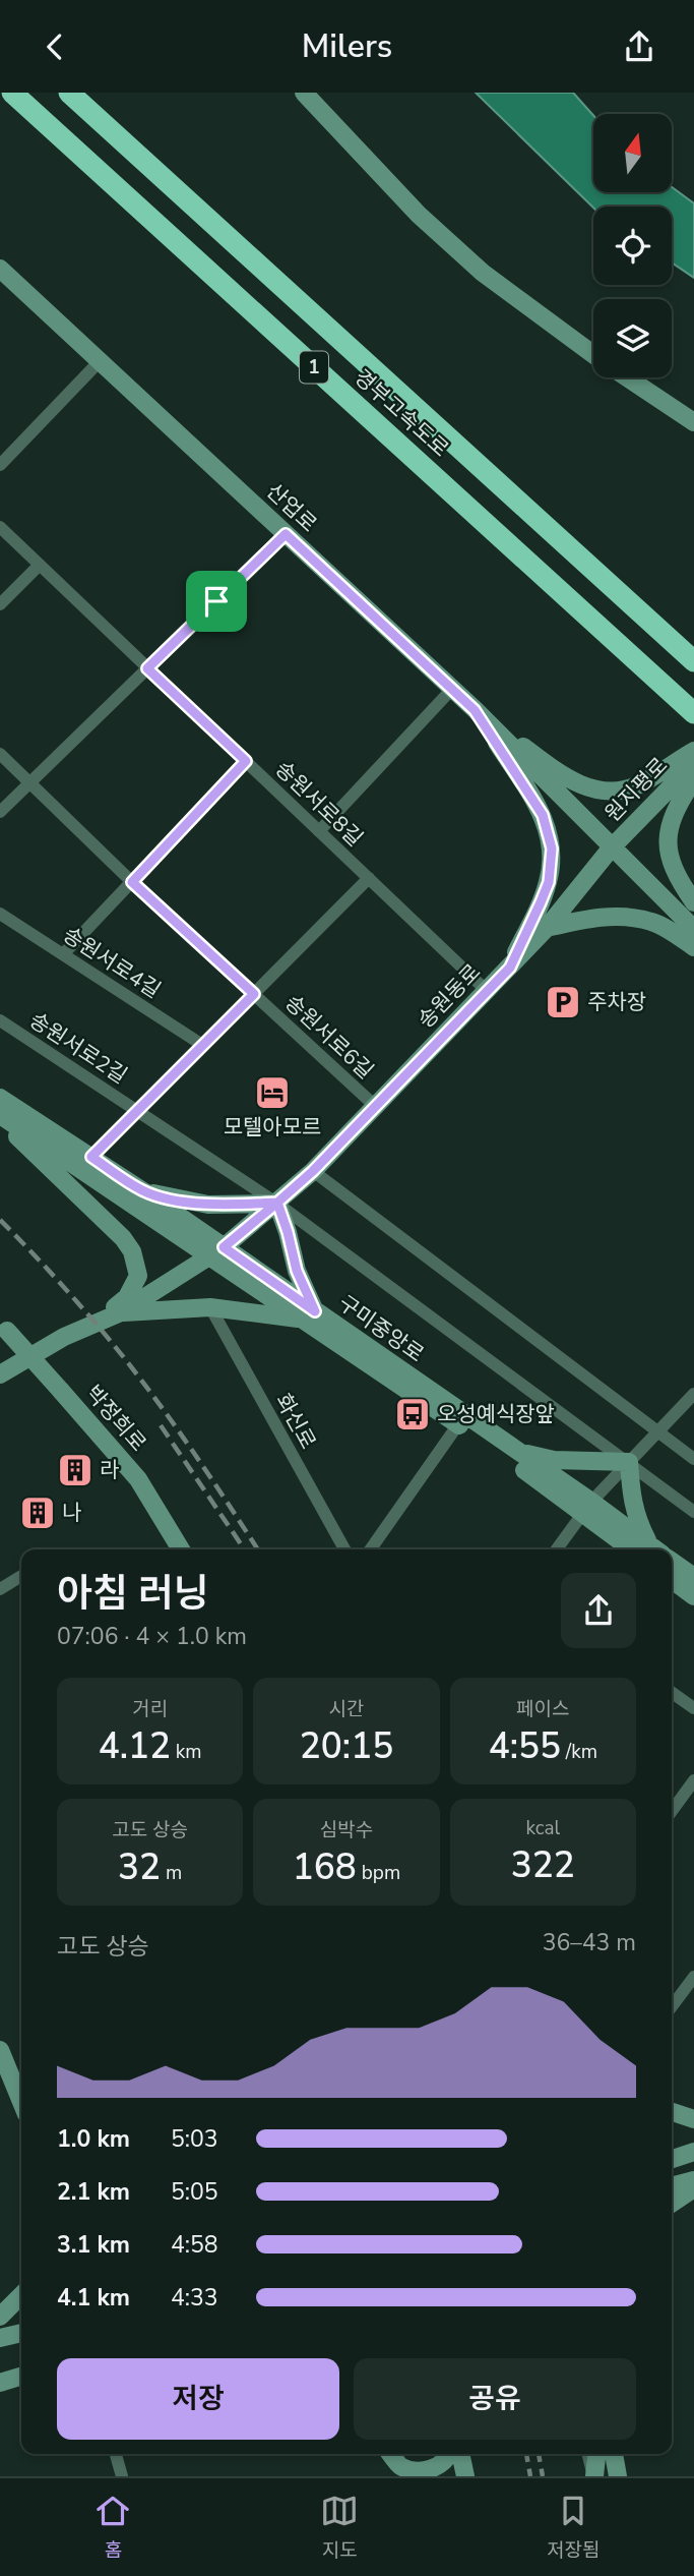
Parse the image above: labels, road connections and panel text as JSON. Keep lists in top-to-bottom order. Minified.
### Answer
{"streets":{"highway":["1","경부고속도로"],"street":["산업로","원지평로","송원서로8길","송원서로4길","송원동로","송원서로6길","송원서로2길","구미중앙로","박정희로","화신로"]},"crossings":[["산업로","원지평로"],["산업로","송원동로"],["원지평로","송원동로"],["송원서로8길","송원동로"],["송원동로","송원서로6길"],["송원동로","송원서로2길"],["송원동로","구미중앙로"]],"places":{"parking":["주차장"],"hotel":["모텔아모르"],"bus stop":["오성예식장앞"],"building":["라","나"]},"north":"top","page":{"header":"Milers","heading":["아침 러닝","07:06 · 4 × 1.0 km"],"stats":[["거리","4.12 km"],["시간","20:15"],["페이스","4:55 /km"],["고도 상승","32 m"],["심박수","168 bpm"],["kcal","322"]],"chart":["고도 상승","36–43 m"],"list":[{"name":"1.0 km","note":"5:03"},{"name":"2.1 km","note":"5:05"},{"name":"3.1 km","note":"4:58"},{"name":"4.1 km","note":"4:33"}],"buttons":["저장","공유"],"tabs":["홈","지도","저장됨"]}}
